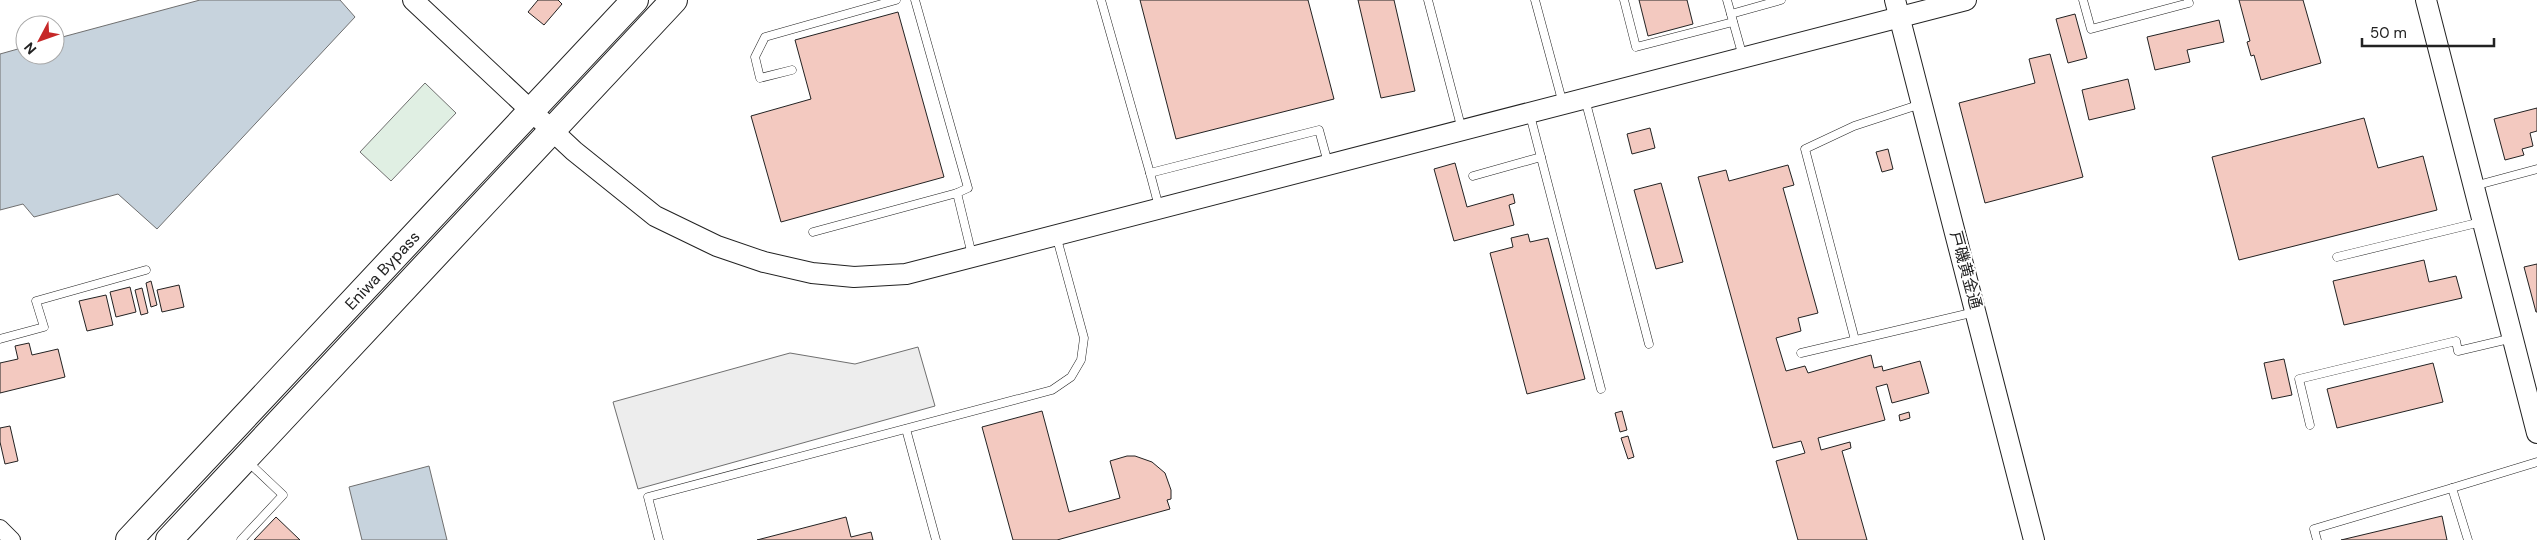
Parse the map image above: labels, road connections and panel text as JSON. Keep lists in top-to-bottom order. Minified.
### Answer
{"streets":{"highway":["Eniwa Bypass"],"street":["戸磯黄金通"]},"scale_bar":"50 m","north":"bottom left"}
